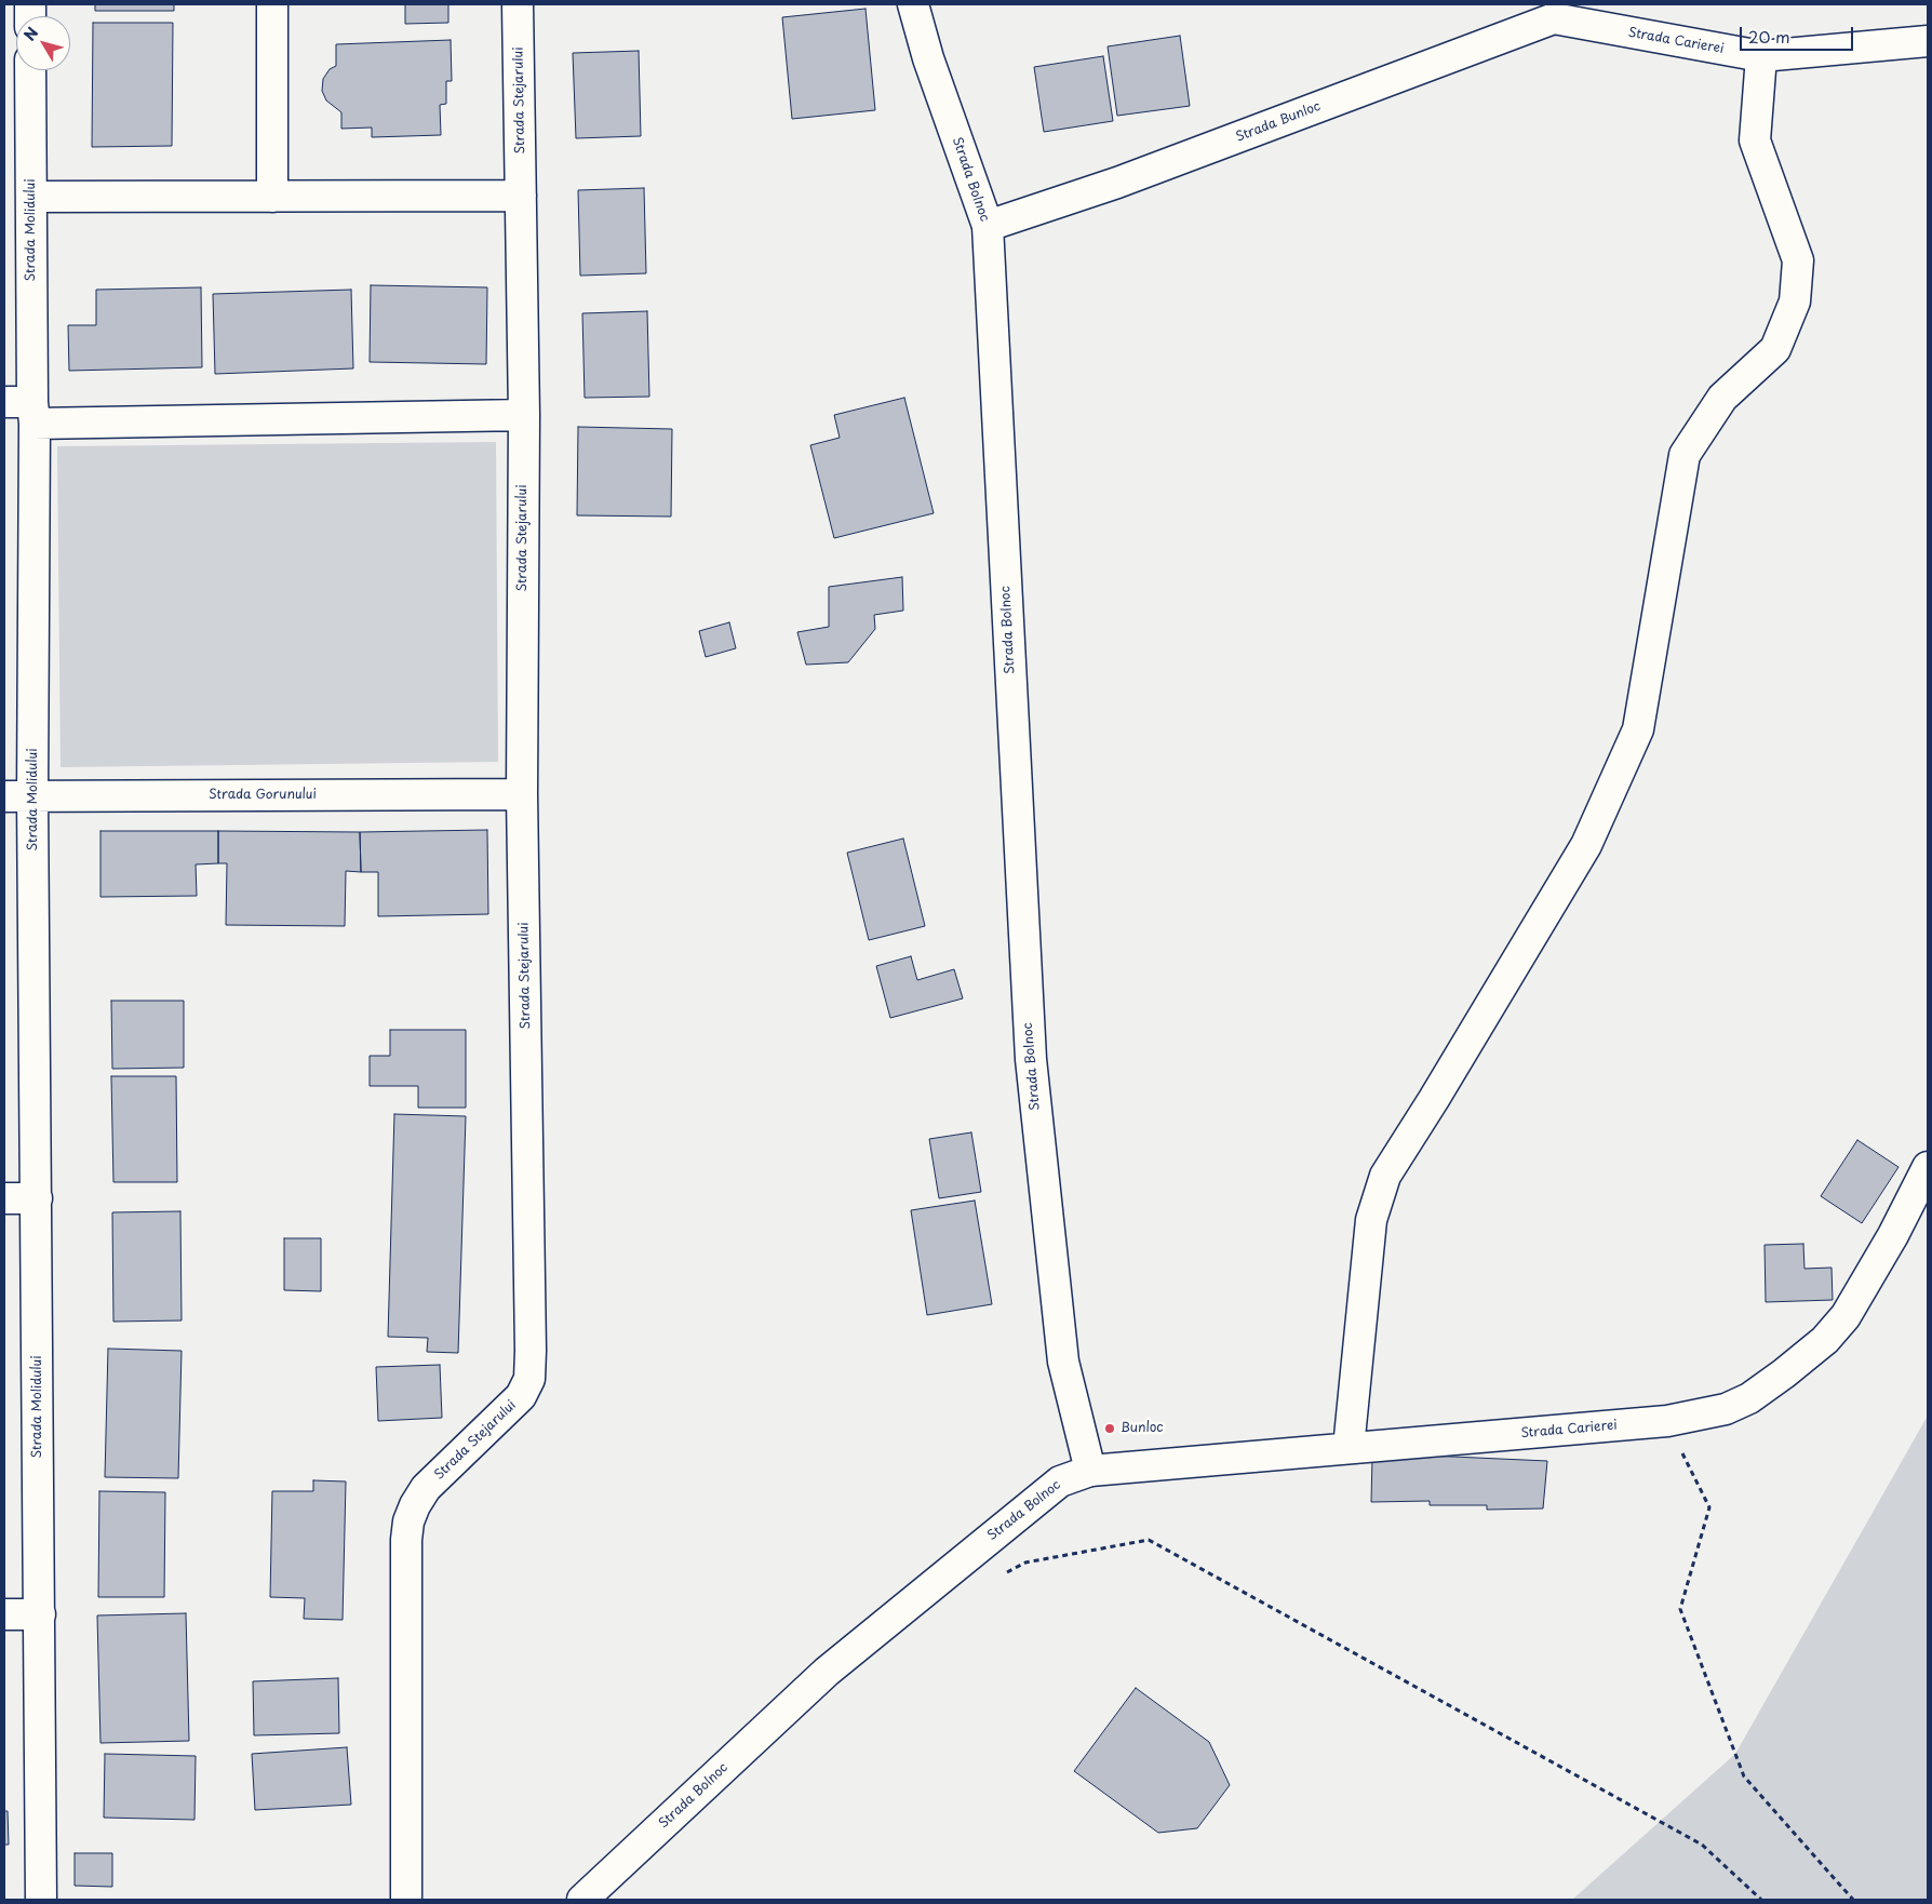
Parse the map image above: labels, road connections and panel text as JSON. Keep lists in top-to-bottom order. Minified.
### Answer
{"streets":{"street":["Strada Carierei","Strada Stejarului","Strada Bunloc","Strada Bolnoc","Strada Molidului","Strada Gorunului"]},"crossings":[["Strada Carierei","Strada Bunloc"],["Strada Carierei","Strada Bolnoc"],["Strada Stejarului","Strada Gorunului"],["Strada Bunloc","Strada Bolnoc"],["Strada Molidului","Strada Gorunului"]],"places":["Bunloc"],"scale_bar":"20 m","north":"top left"}
